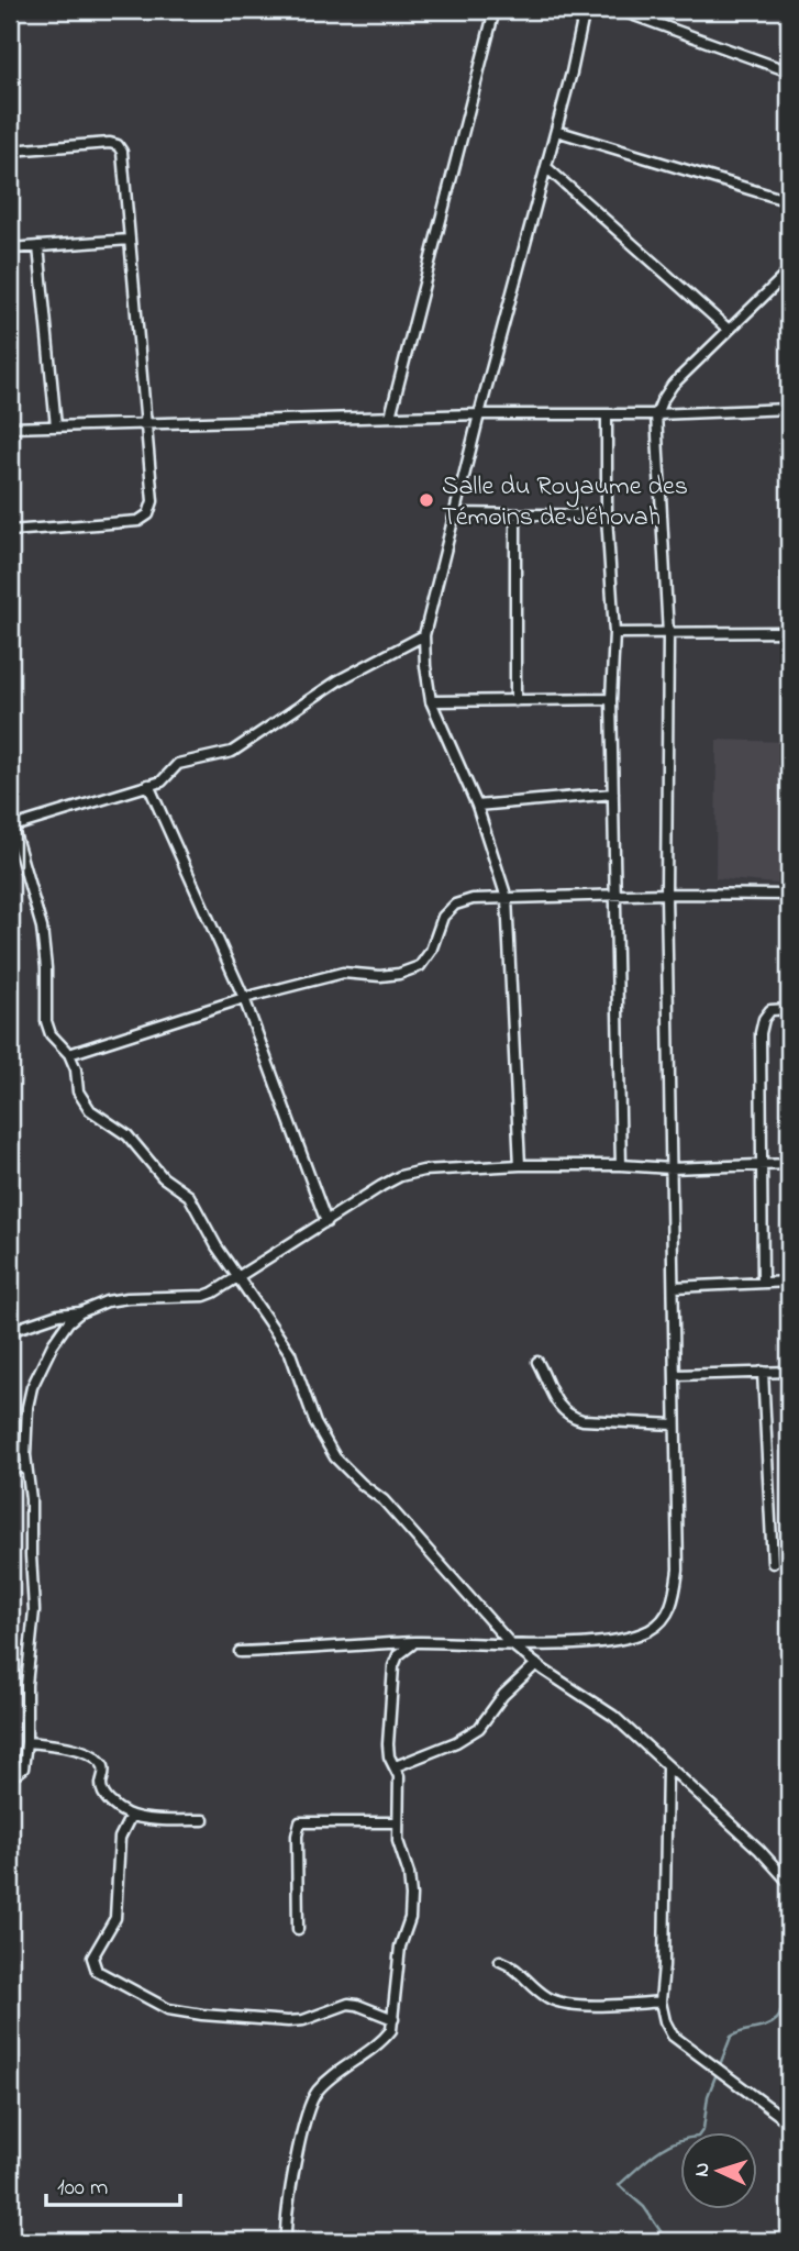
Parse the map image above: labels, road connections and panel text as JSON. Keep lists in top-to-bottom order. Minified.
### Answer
{"places":["Salle du Royaume des Témoins de Jéhovah"],"scale_bar":"100 m","north":"left"}
